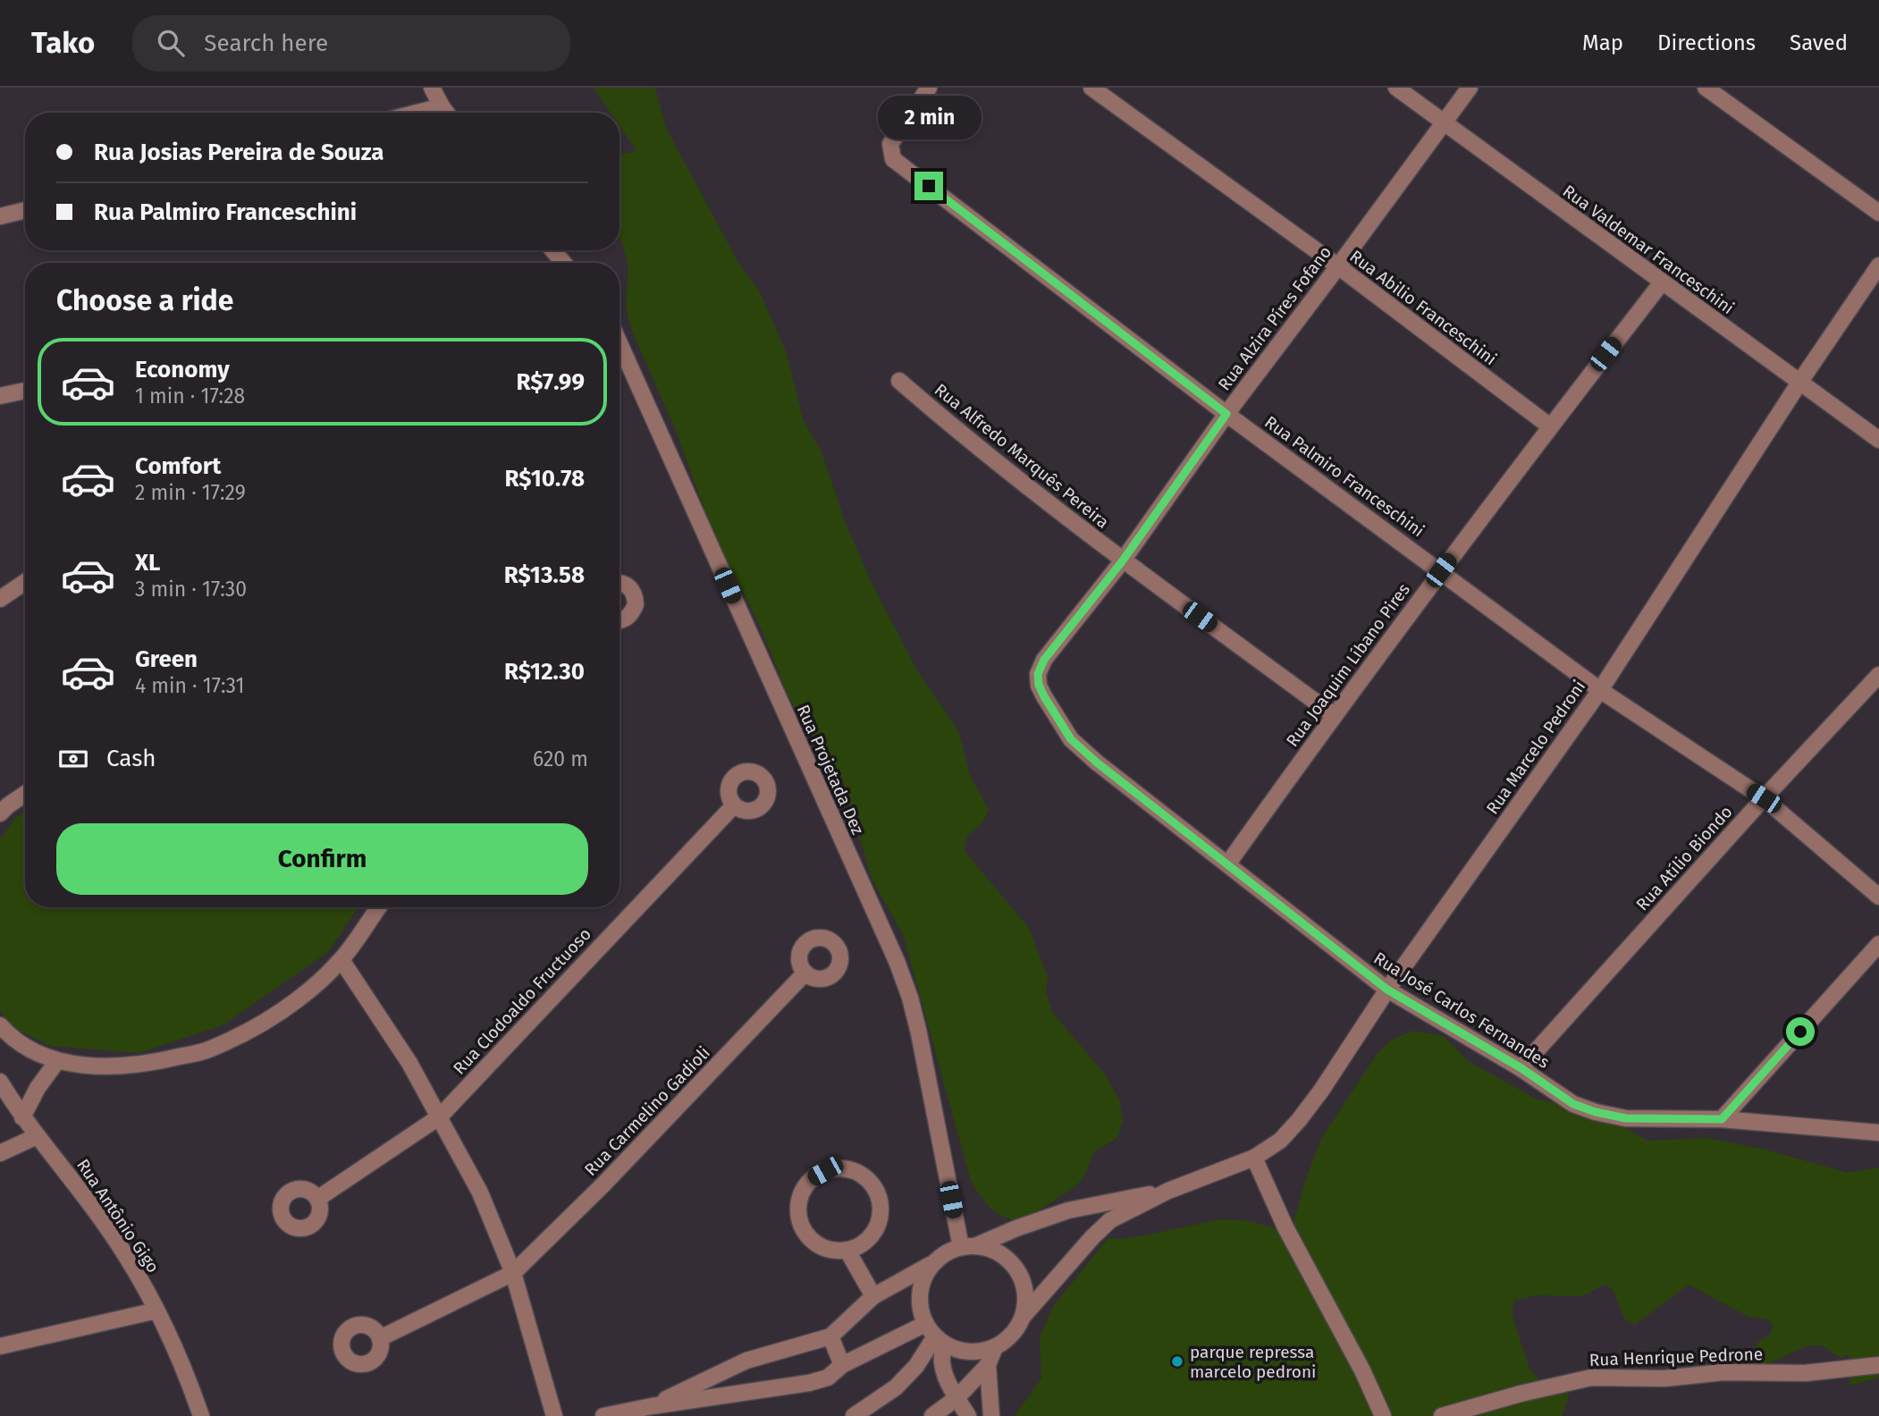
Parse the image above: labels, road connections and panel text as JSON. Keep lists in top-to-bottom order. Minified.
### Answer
{"streets":{"street":["Rua Valdemar Franceschini","Rua Abilio Franceschini","Rua Alzira Píres Fofano","Rua Alfredo Marquês Pereira","Rua Palmiro Franceschini","Rua Joaquim Líbano Pires","Rua Marcelo Pedroni","Rua Projetada Dez","Rua Atílio Biondo","Rua Clodoaldo Fructuoso","Rua José Carlos Fernandes","Rua Carmelino Gadioli","Rua Antônio Gigo","Rua Henrique Pedrone"]},"crossings":[["Rua Valdemar Franceschini","Rua Alzira Píres Fofano"],["Rua Valdemar Franceschini","Rua Joaquim Líbano Pires"],["Rua Valdemar Franceschini","Rua Marcelo Pedroni"],["Rua Abilio Franceschini","Rua Alzira Píres Fofano"],["Rua Abilio Franceschini","Rua Joaquim Líbano Pires"],["Rua Alzira Píres Fofano","Rua Alfredo Marquês Pereira"],["Rua Alzira Píres Fofano","Rua Palmiro Franceschini"],["Rua Alzira Píres Fofano","Rua José Carlos Fernandes"],["Rua Alfredo Marquês Pereira","Rua Joaquim Líbano Pires"],["Rua Palmiro Franceschini","Rua Joaquim Líbano Pires"],["Rua Palmiro Franceschini","Rua Marcelo Pedroni"],["Rua Palmiro Franceschini","Rua Atílio Biondo"],["Rua Joaquim Líbano Pires","Rua José Carlos Fernandes"],["Rua Marcelo Pedroni","Rua Projetada Dez"],["Rua Marcelo Pedroni","Rua José Carlos Fernandes"],["Rua Atílio Biondo","Rua José Carlos Fernandes"]],"places":["parque repressa marcelo pedroni"],"page":{"header":"Tako","search":"Search here","nav":["Map","Directions","Saved"],"bubble":"2 min","banner":["Rua Josias Pereira de Souza","Rua Palmiro Franceschini"],"heading":"Choose a ride","list":[{"name":"Economy","note":"1 min · 17:28","value":"R$7.99"},{"name":"Comfort","note":"2 min · 17:29","value":"R$10.78"},{"name":"XL","note":"3 min · 17:30","value":"R$13.58"},{"name":"Green","note":"4 min · 17:31","value":"R$12.30"}],"pay":["Cash","620 m"],"buttons":"Confirm"}}
